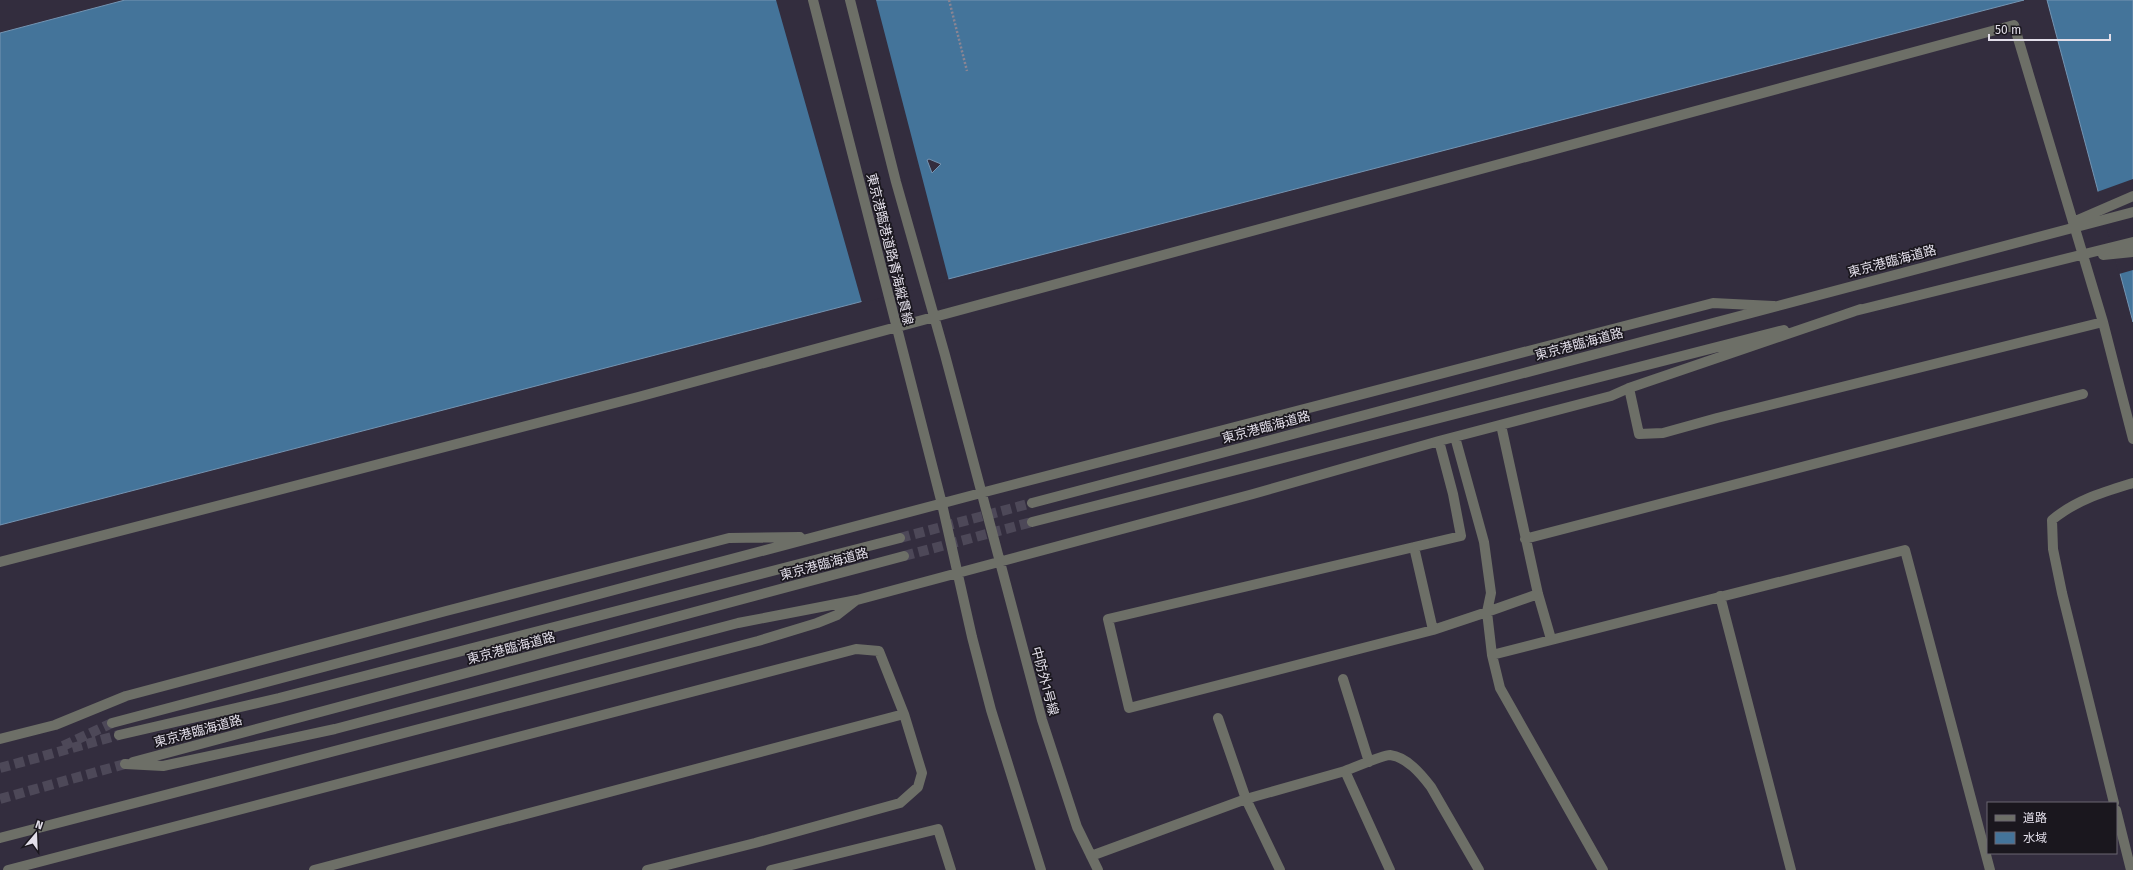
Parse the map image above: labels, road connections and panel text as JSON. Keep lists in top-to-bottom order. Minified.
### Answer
{"streets":{"street":["東京港臨港道路青海縦貫線","東京港臨海道路","中防外1号線"]},"crossings":[["東京港臨港道路青海縦貫線","中防外1号線"]],"legend":["道路","水域"],"scale_bar":"50 m","north":"top"}
